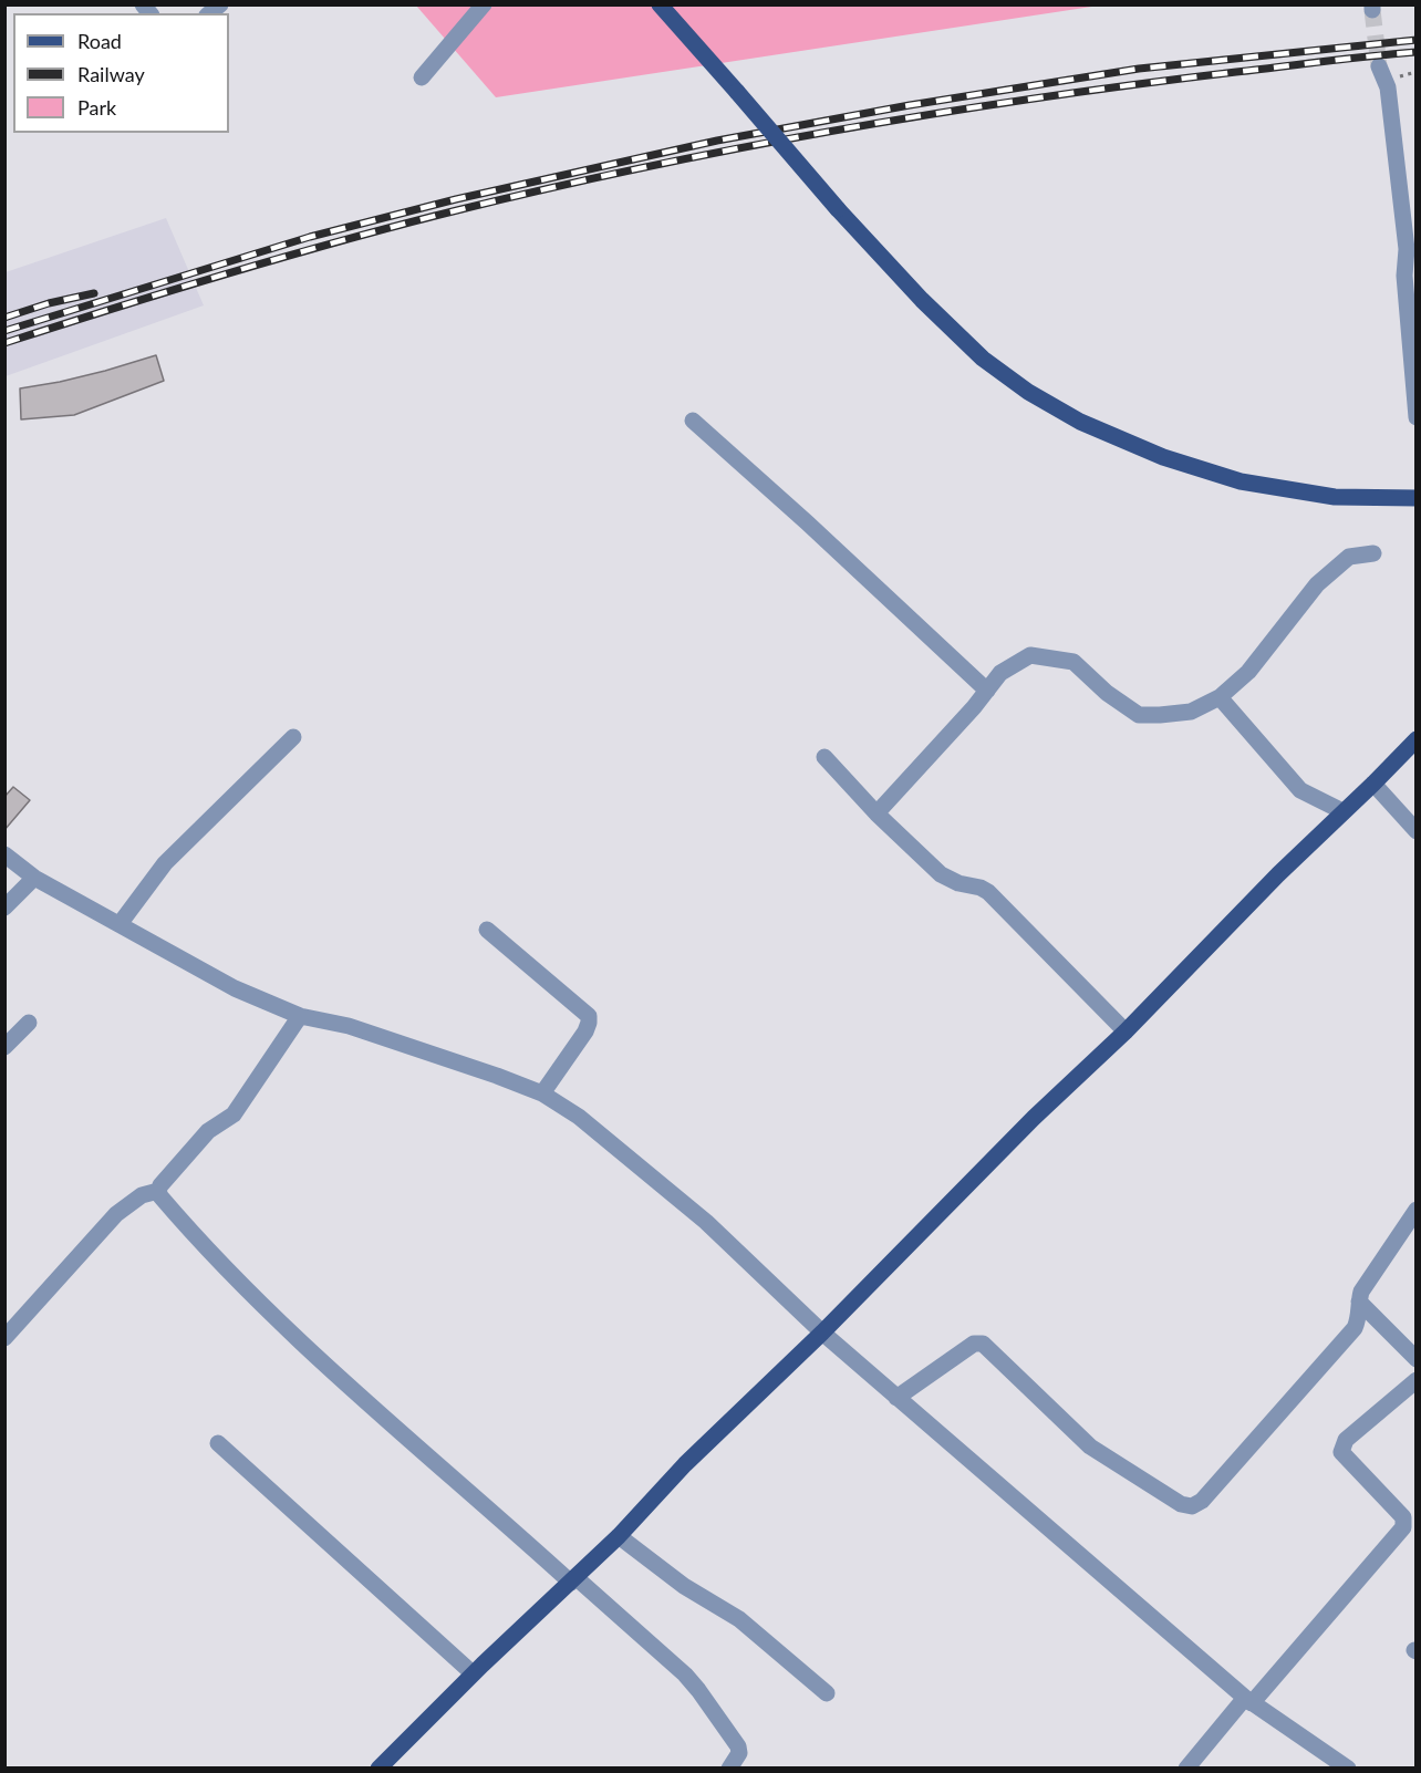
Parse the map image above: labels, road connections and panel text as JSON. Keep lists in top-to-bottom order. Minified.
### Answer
{"legend":["Road","Railway","Park"]}
